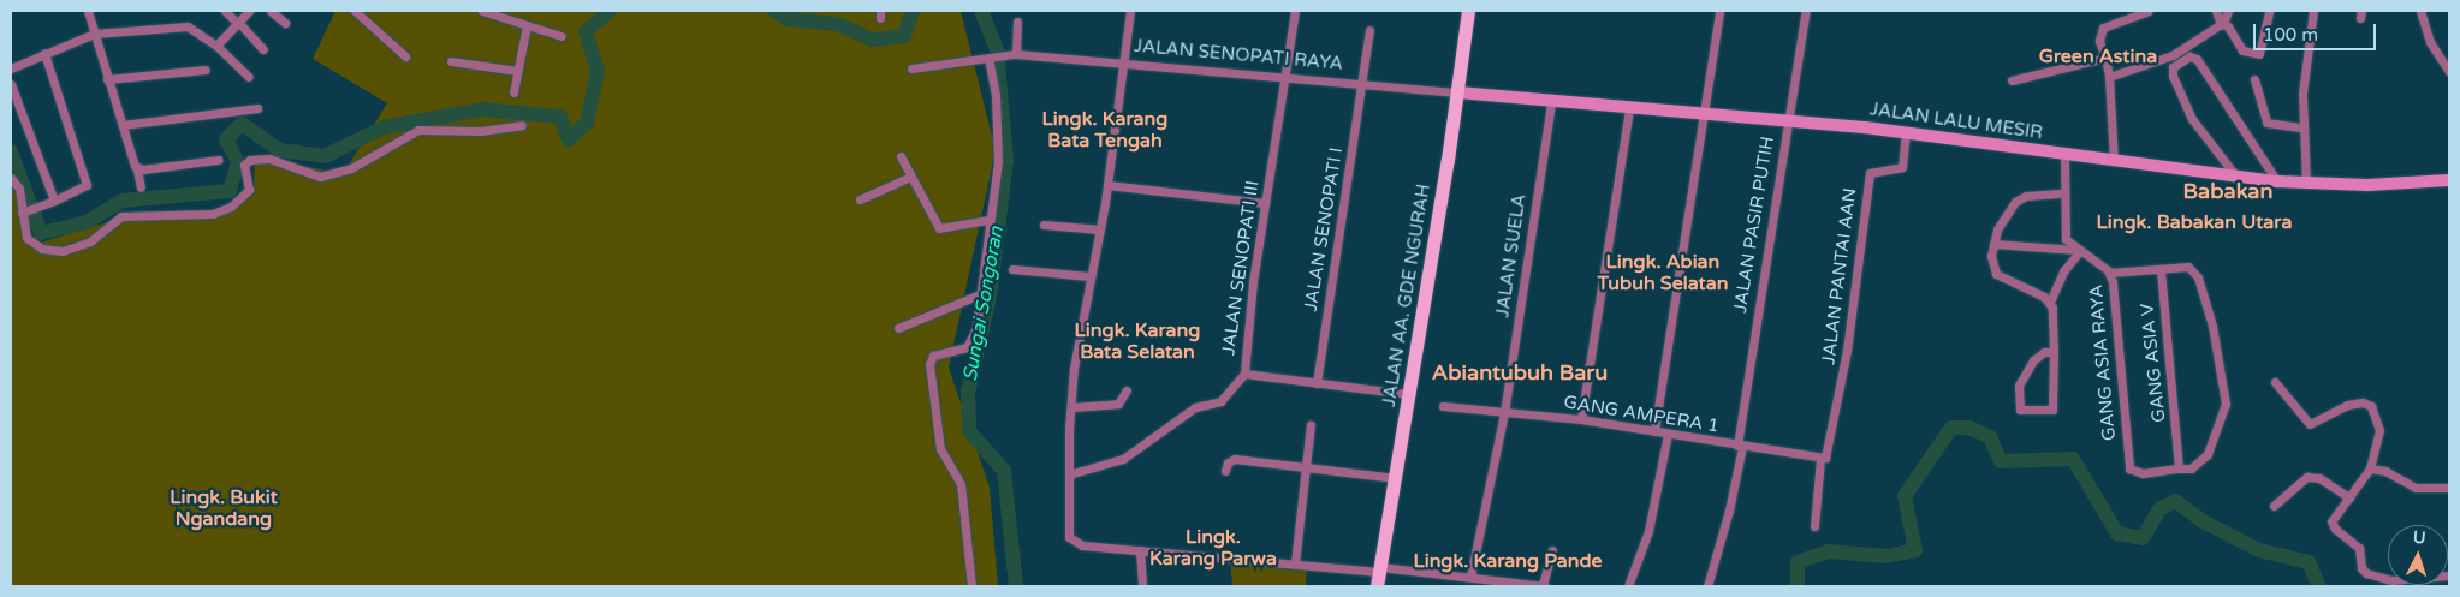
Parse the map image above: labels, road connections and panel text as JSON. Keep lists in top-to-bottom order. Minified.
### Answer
{"streets":{"main road":["JALAN AA. GDE NGURAH"],"street":["JALAN SENOPATI RAYA","JALAN LALU MESIR","JALAN PASIR PUTIH","JALAN SENOPATI I","JALAN SUELA","JALAN SENOPATI III","JALAN PANTAI AAN","GANG ASIA RAYA","GANG ASIA V","GANG AMPERA 1"]},"crossings":[["JALAN SENOPATI RAYA","JALAN LALU MESIR"],["JALAN SENOPATI RAYA","JALAN SENOPATI I"],["JALAN SENOPATI RAYA","JALAN SENOPATI III"],["JALAN SENOPATI RAYA","JALAN AA. GDE NGURAH"],["JALAN LALU MESIR","JALAN PASIR PUTIH"],["JALAN LALU MESIR","JALAN SUELA"],["JALAN LALU MESIR","JALAN PANTAI AAN"],["JALAN LALU MESIR","JALAN AA. GDE NGURAH"],["JALAN PASIR PUTIH","GANG AMPERA 1"],["JALAN SENOPATI I","JALAN SENOPATI III"],["JALAN SUELA","GANG AMPERA 1"],["JALAN SENOPATI III","JALAN AA. GDE NGURAH"],["JALAN PANTAI AAN","GANG AMPERA 1"],["GANG ASIA RAYA","GANG ASIA V"]],"districts":["Green Astina","Lingk. Karang Bata Tengah","Babakan","Lingk. Babakan Utara","Lingk. Abian Tubuh Selatan","Lingk. Karang Bata Selatan","Abiantubuh Baru","Lingk. Bukit Ngandang","Lingk. Karang Parwa","Lingk. Karang Pande"],"water":["Sungai Songoran"],"scale_bar":"100 m","north":"top"}
